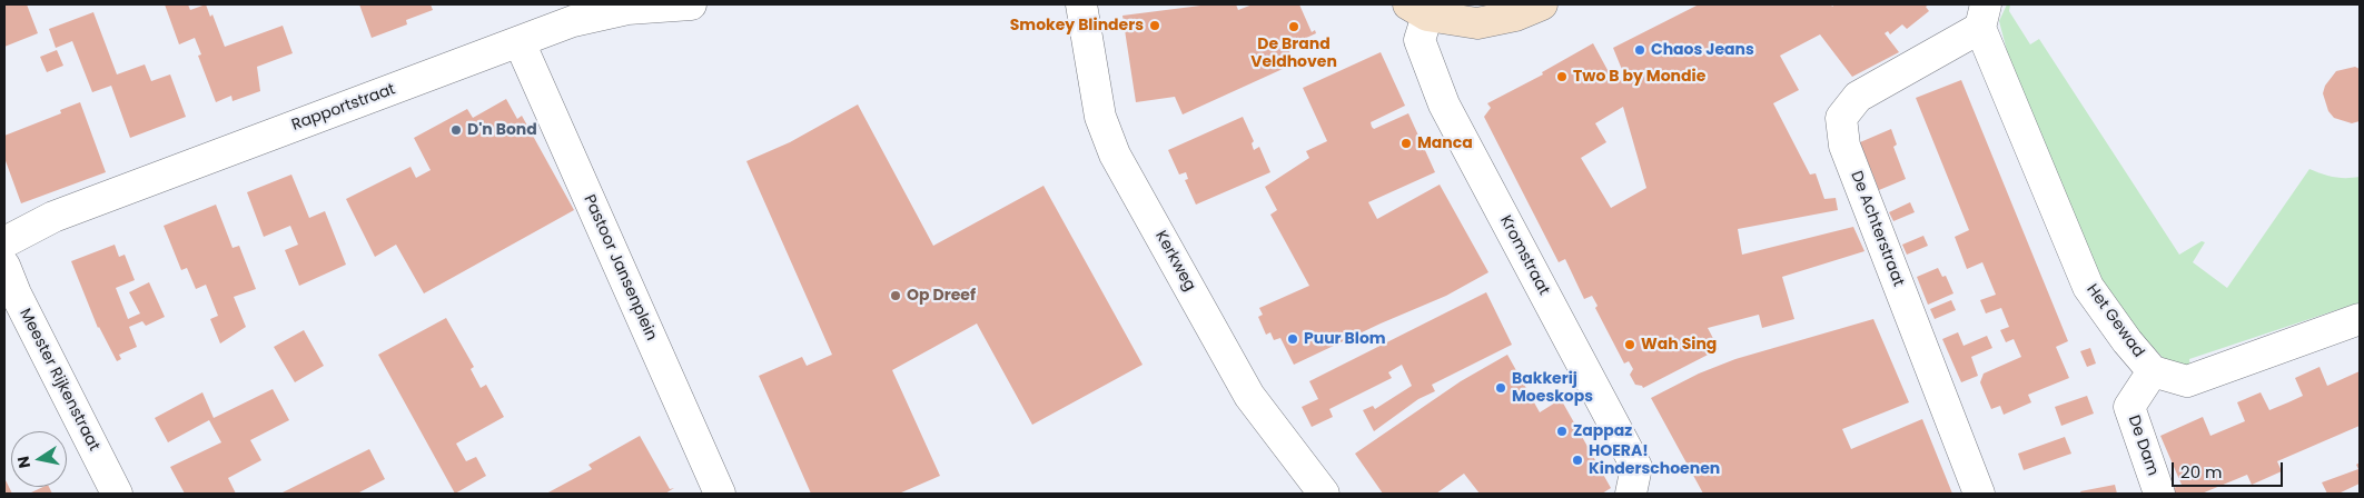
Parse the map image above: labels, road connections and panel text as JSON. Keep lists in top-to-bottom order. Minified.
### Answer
{"streets":{"street":["Rapportstraat","De Achterstraat","Kromstraat","Kerkweg","Pastoor Jansenplein","Het Gewad","Meester Rijkenstraat","De Dam"]},"crossings":[["Rapportstraat","Pastoor Jansenplein"],["De Achterstraat","Het Gewad"],["Het Gewad","De Dam"]],"places":["Smokey Blinders","De Brand Veldhoven","Chaos Jeans","Two B by Mondie","D'n Bond","Manca","Op Dreef","Puur Blom","Wah Sing","Bakkerij Moeskops","Zappaz","HOERA! Kinderschoenen"],"scale_bar":"20 m","north":"left"}
